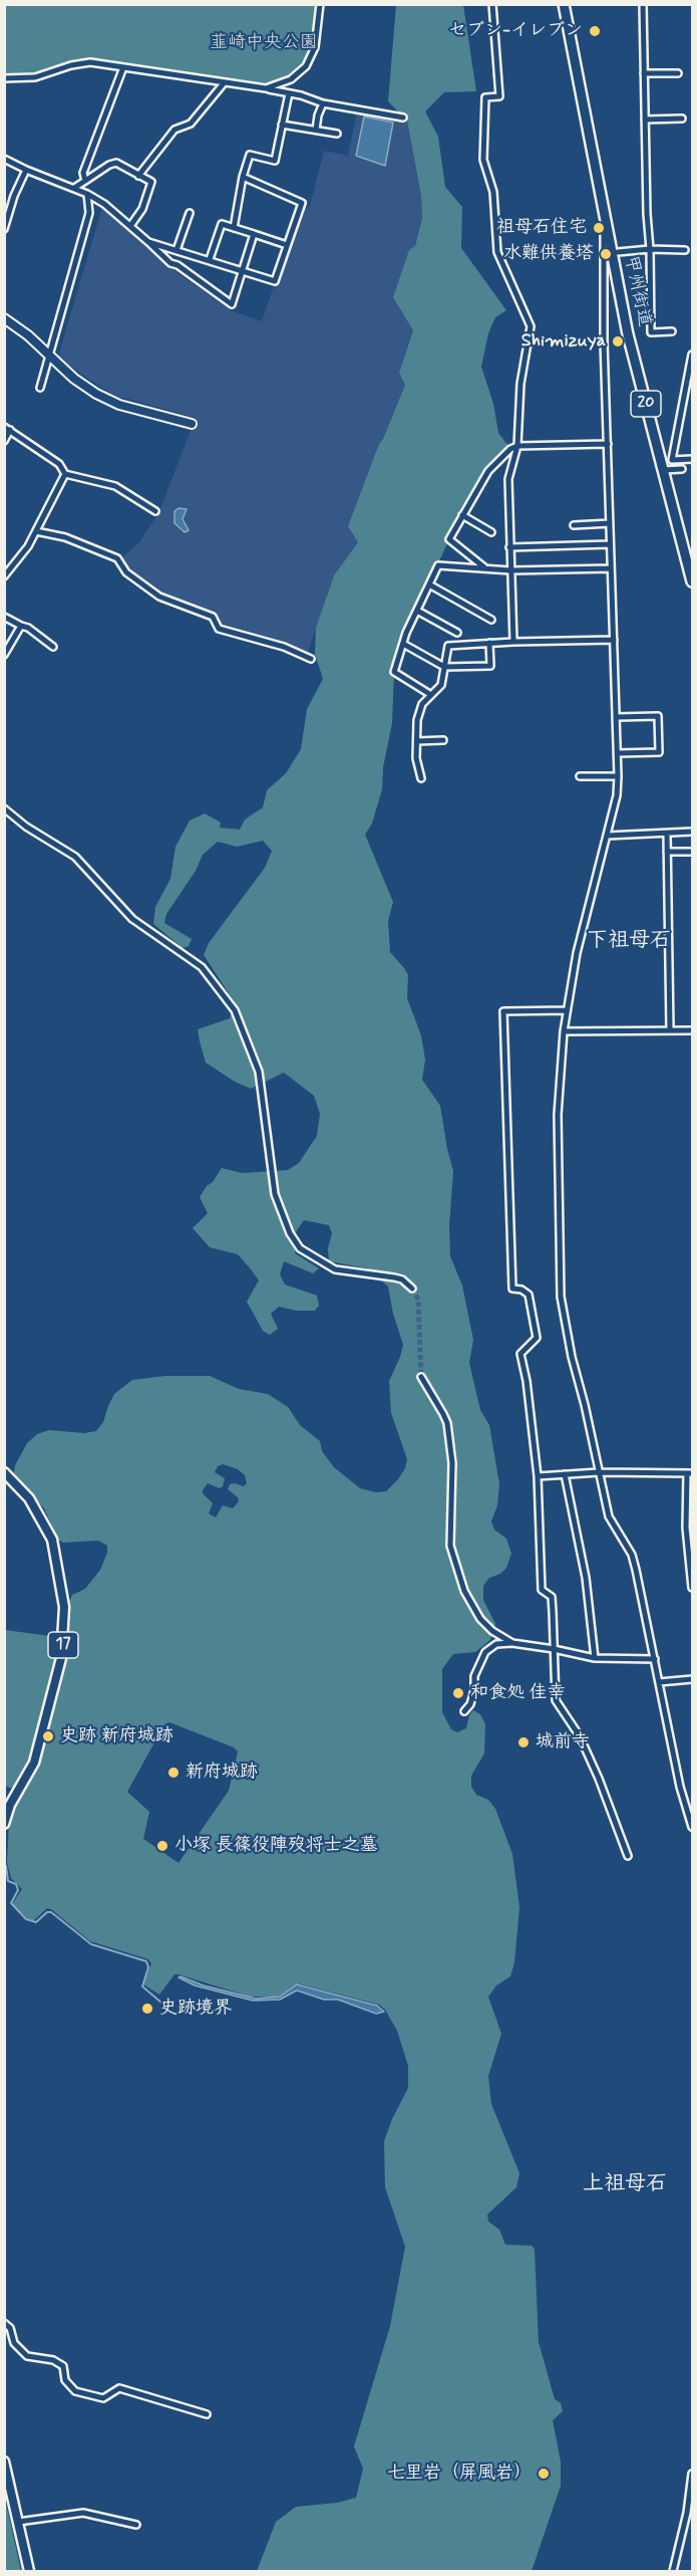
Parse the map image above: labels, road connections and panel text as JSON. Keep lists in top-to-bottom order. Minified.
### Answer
{"streets":{"highway":["甲州街道","20"],"main road":["17"]},"districts":["下祖母石","上祖母石"],"parks":["韮崎中央公園"],"places":["セブン-イレブン","祖母石住宅","水難供養塔","Shimizuya","和食処 佳幸","史跡 新府城跡","城前寺","新府城跡","小塚 長篠役陣歿将士之墓","史跡境界","七里岩（屏風岩）"]}
